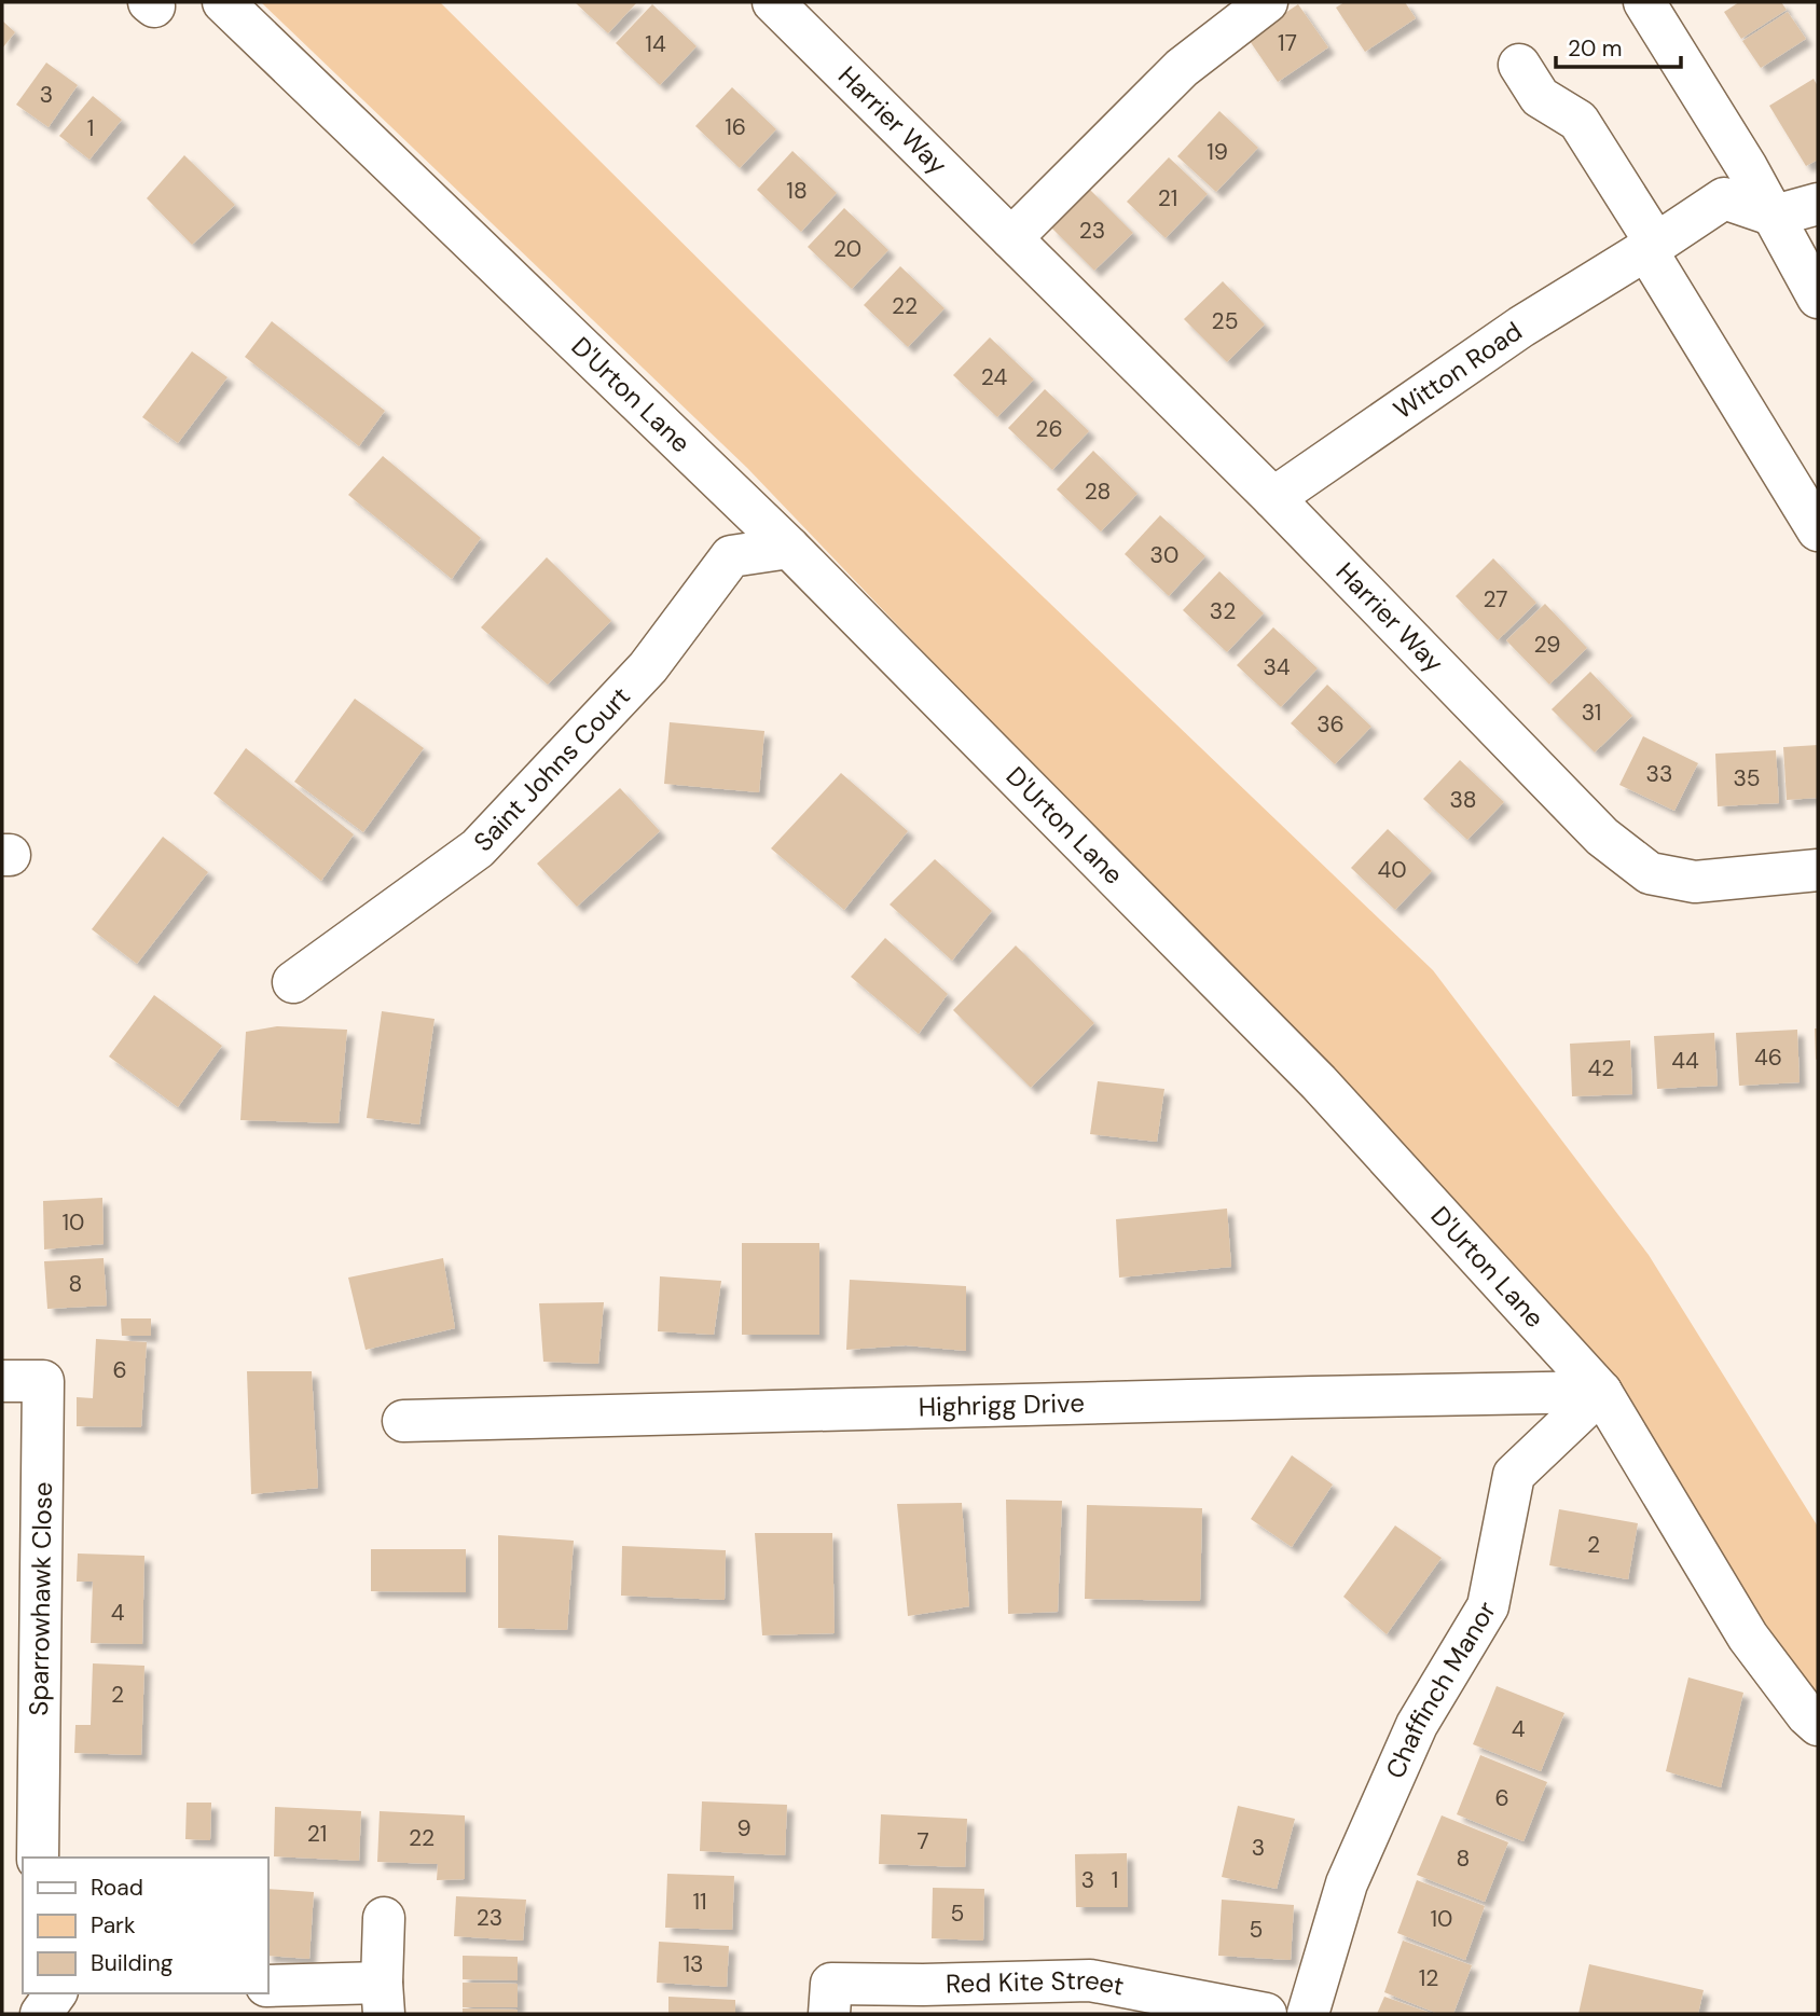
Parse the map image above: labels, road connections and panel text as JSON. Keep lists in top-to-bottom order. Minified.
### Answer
{"streets":{"street":["Harrier Way","Witton Road","D'Urton Lane","Saint Johns Court","Highrigg Drive","Sparrowhawk Close","Chaffinch Manor","Red Kite Street"]},"crossings":[["Harrier Way","Witton Road"],["D'Urton Lane","Saint Johns Court"],["D'Urton Lane","Highrigg Drive"],["D'Urton Lane","Chaffinch Manor"],["Highrigg Drive","Chaffinch Manor"]],"house_numbers":["17","14","3","16","1","19","18","21","23","20","22","25","24","26","28","30","27","32","29","34","31","36","33","35","38","40","46","44","42","10","8","6","2","4","2","4","6","9","21","22","7","3","8","3","1","11","5","23","10","5","13","12"],"legend":["Road","Park","Building"],"scale_bar":"20 m"}
